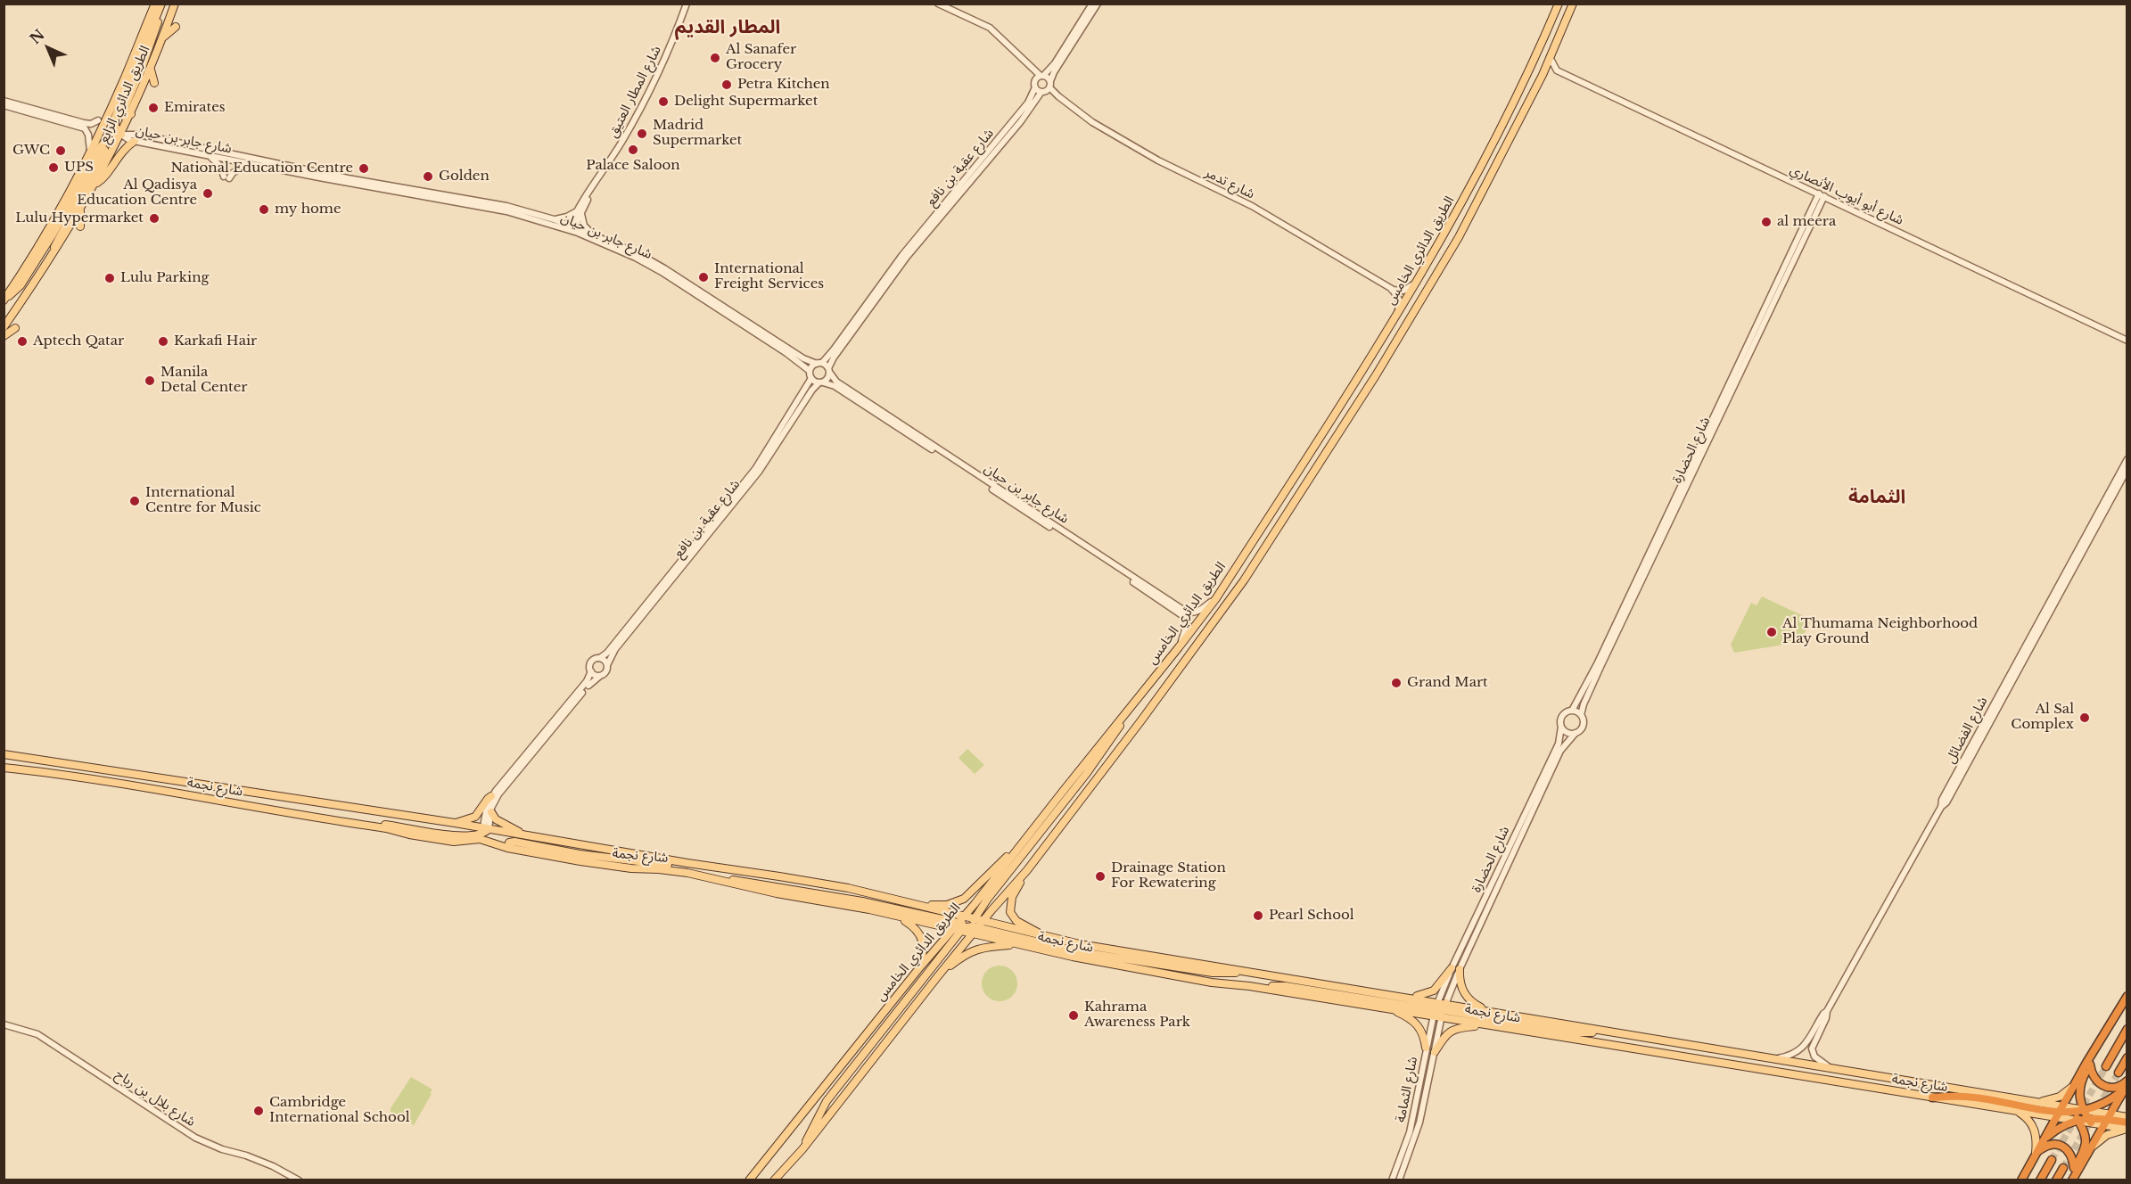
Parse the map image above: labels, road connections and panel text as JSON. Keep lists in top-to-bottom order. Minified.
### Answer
{"streets":{"main road":["الطريق الدائري الرابع","الطريق الدائري الخامس","شارع نجمة"],"street":["شارع المطار العتيق","شارع جابر بن حيان","شارع عقبة بن نافع","شارع تدمر","شارع أبو أيوب الأنصاري","شارع الحضارة","شارع الفضائل","شارع الثمامة","شارع بلال بن رباح"]},"crossings":[["شارع المطار العتيق","شارع جابر بن حيان"],["الطريق الدائري الرابع","شارع جابر بن حيان"],["شارع جابر بن حيان","شارع عقبة بن نافع"],["شارع جابر بن حيان","الطريق الدائري الخامس"],["شارع عقبة بن نافع","شارع تدمر"],["شارع أبو أيوب الأنصاري","شارع الحضارة"],["الطريق الدائري الخامس","شارع نجمة"],["شارع الحضارة","شارع نجمة"],["شارع الحضارة","شارع الثمامة"],["شارع الفضائل","شارع نجمة"],["شارع نجمة","شارع الثمامة"]],"districts":["المطار القديم","الثمامة"],"places":["Al Sanafer Grocery","Petra Kitchen","Delight Supermarket","Emirates","Madrid Supermarket","Palace Saloon","GWC","UPS","National Education Centre","Golden","Al Qadisya Education Centre","my home","Lulu Hypermarket","al meera","International Freight Services","Lulu Parking","Aptech Qatar","Karkafi Hair","Manila Detal Center","International Centre for Music","Al Thumama Neighborhood Play Ground","Grand Mart","Al Sal Complex","Drainage Station For Rewatering","Pearl School","Kahrama Awareness Park","Cambridge International School"],"north":"top left"}
